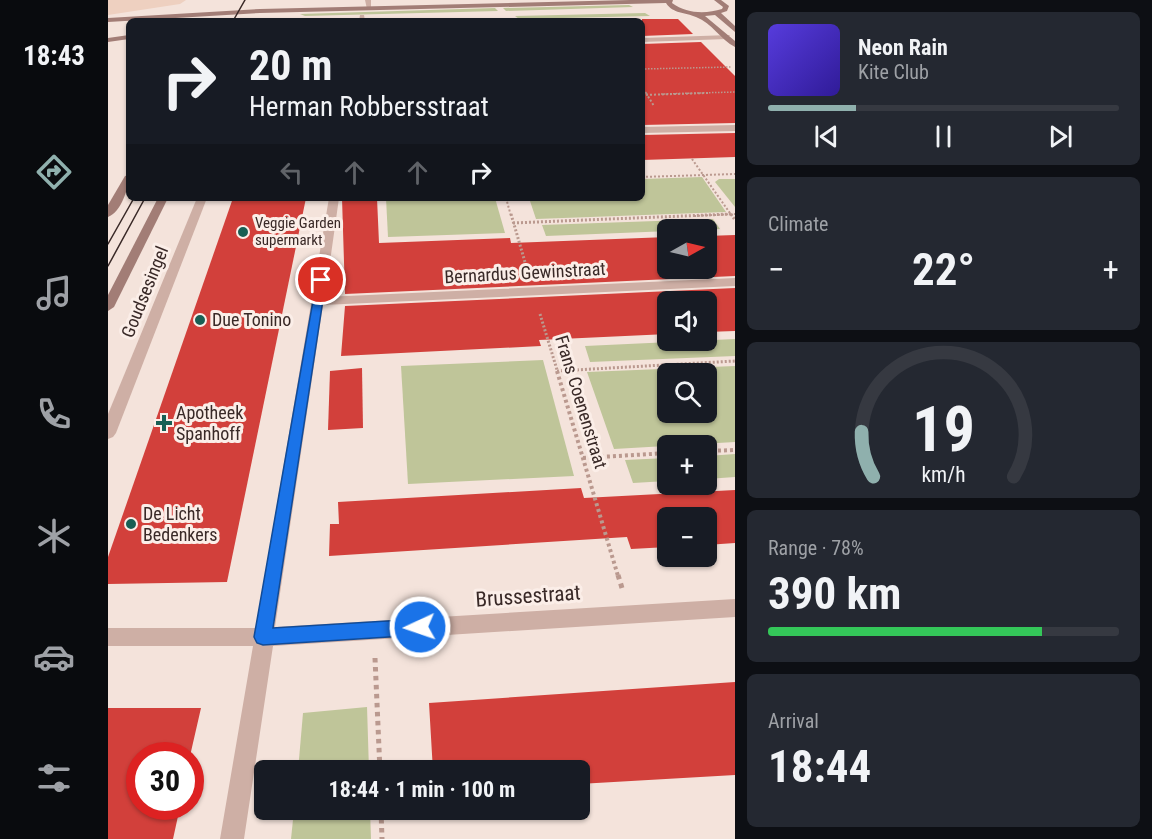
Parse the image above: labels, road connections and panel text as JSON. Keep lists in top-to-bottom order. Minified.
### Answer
{"streets":{"street":["Bernardus Gewinstraat","Goudsesingel","Brussestraat"],"path":["Frans Coenenstraat"]},"crossings":[["Bernardus Gewinstraat","Frans Coenenstraat"],["Frans Coenenstraat","Brussestraat"]],"places":{"other":["Veggie Garden supermarkt","Due Tonino","De Licht Bedenkers"],"health":["Apotheek Spanhoff"]},"north":"right","page":{"tabs":"18:43","turn":["20 m","Herman Robbersstraat"],"song":["Neon Rain","Kite Club"],"tile":["Climate",["Range · 78%","390 km"],["Arrival","18:44"]],"map_buttons":["+","−"],"heat":["−","22°","+"],"limit":"30","trip":"18:44 · 1 min · 100 m","gauge":["19","km/h"]}}
